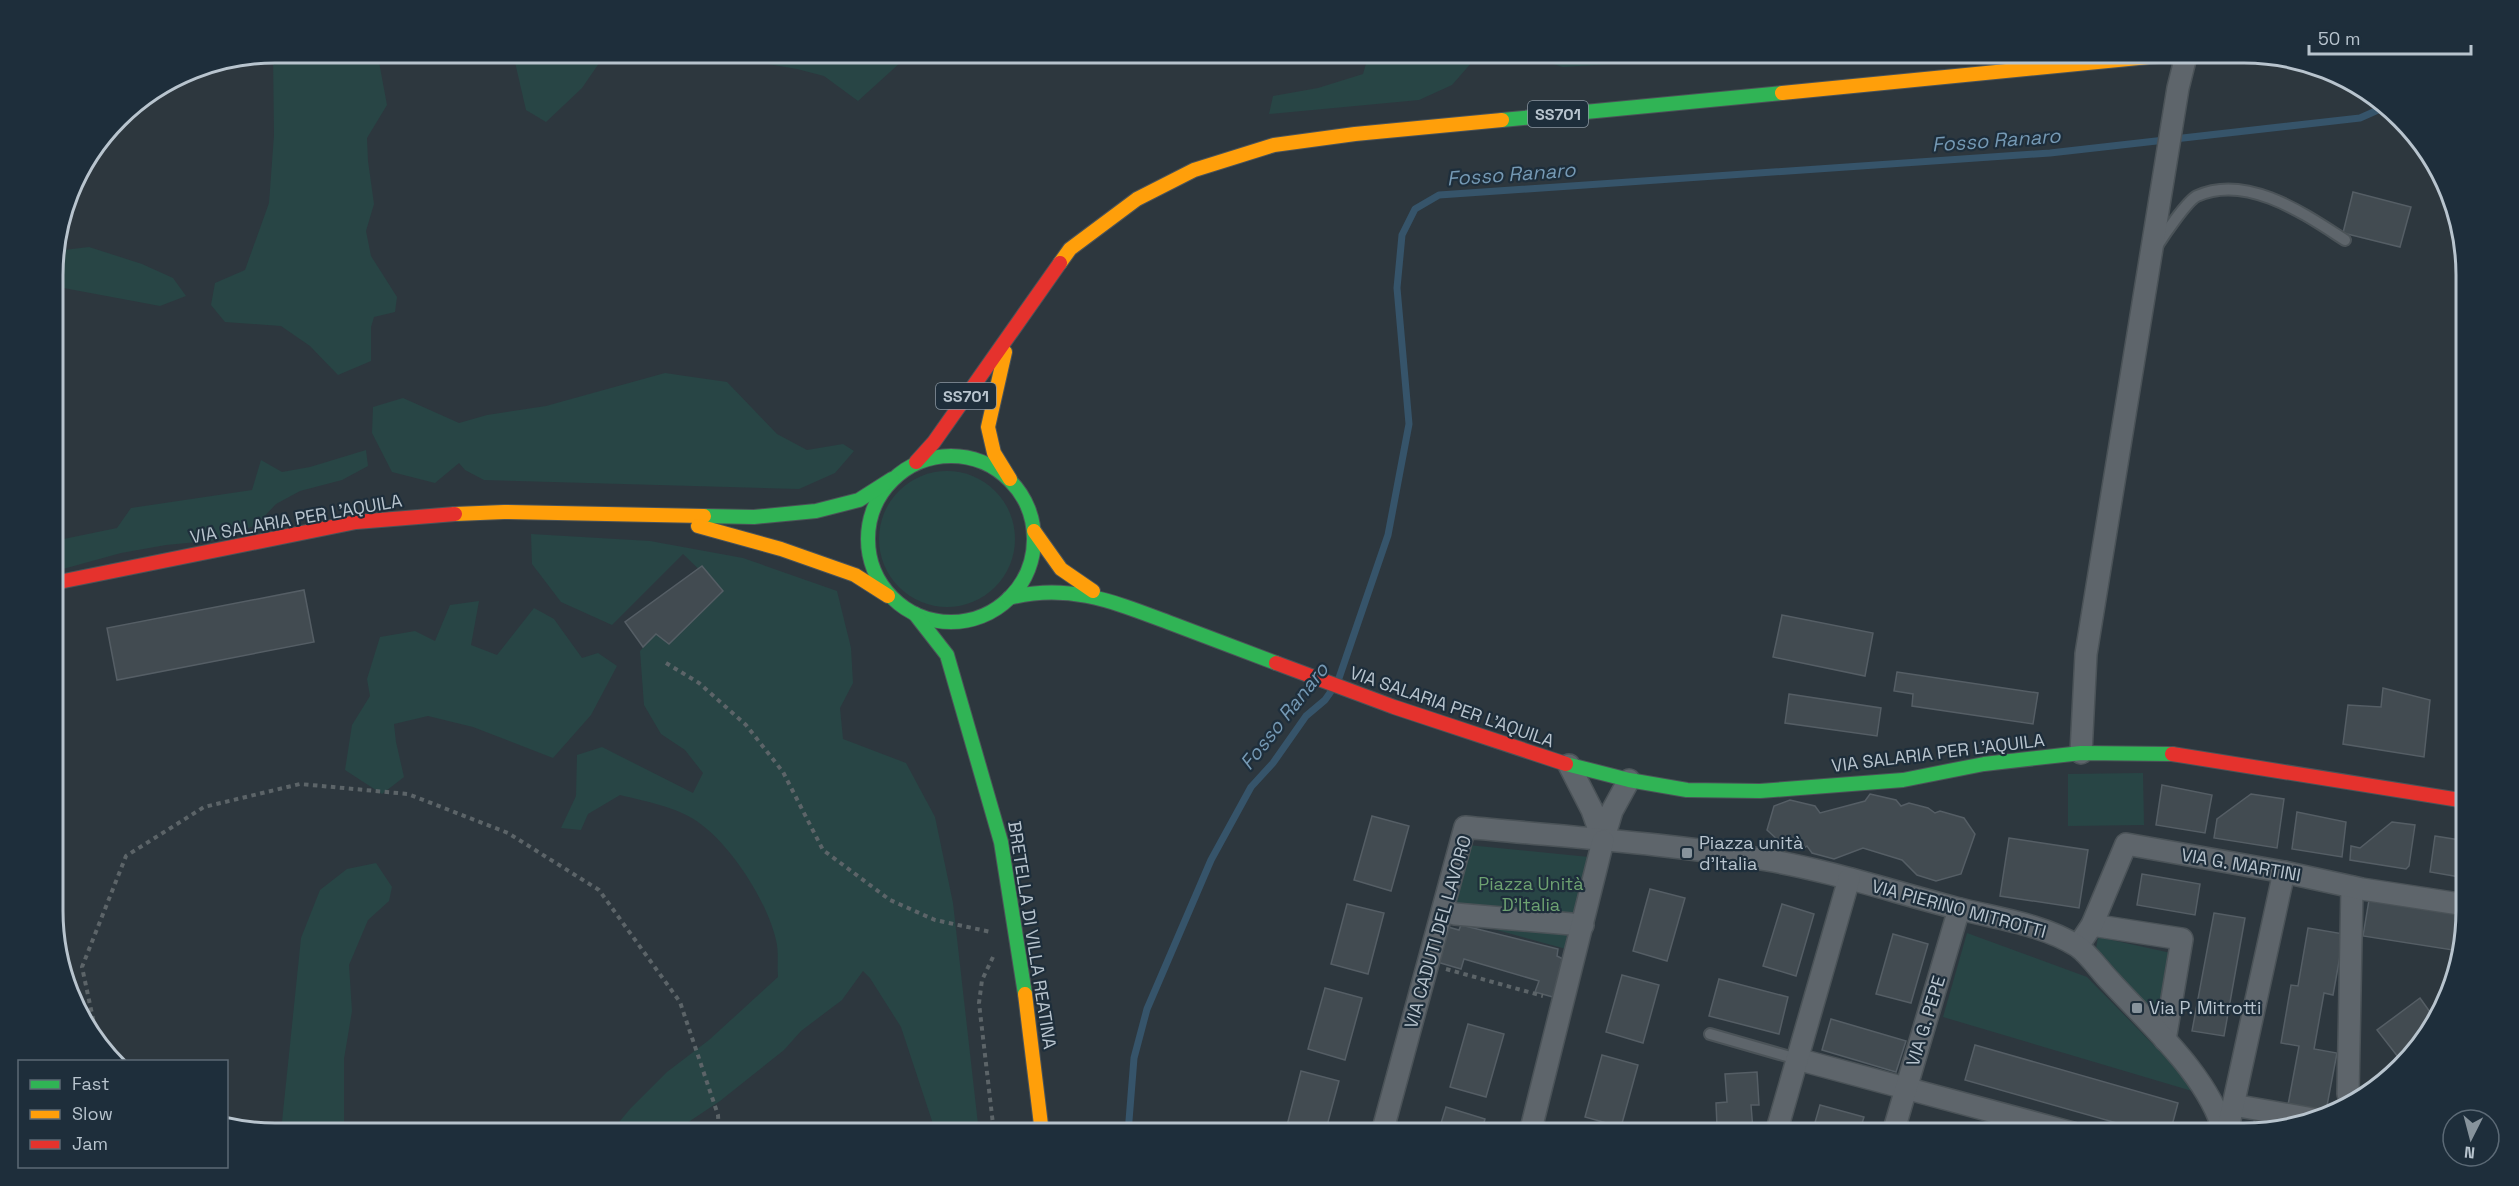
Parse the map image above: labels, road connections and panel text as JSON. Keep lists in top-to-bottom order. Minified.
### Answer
{"streets":{"main road":["SS701","VIA SALARIA PER L'AQUILA","BRETELLA DI VILLA REATINA"],"street":["VIA G. MARTINI","VIA PIERINO MITROTTI","VIA CADUTI DEL LAVORO","VIA G. PEPE"]},"crossings":[["SS701","VIA SALARIA PER L'AQUILA"],["SS701","BRETELLA DI VILLA REATINA"],["VIA SALARIA PER L'AQUILA","BRETELLA DI VILLA REATINA"],["VIA G. MARTINI","VIA PIERINO MITROTTI"],["VIA PIERINO MITROTTI","VIA CADUTI DEL LAVORO"],["VIA PIERINO MITROTTI","VIA G. PEPE"]],"water":["Fosso Ranaro"],"parks":["Piazza Unità D'Italia"],"places":{"transit":["Piazza unità d'Italia","Via P. Mitrotti"]},"legend":["Fast","Slow","Jam"],"scale_bar":"50 m","north":"bottom"}
